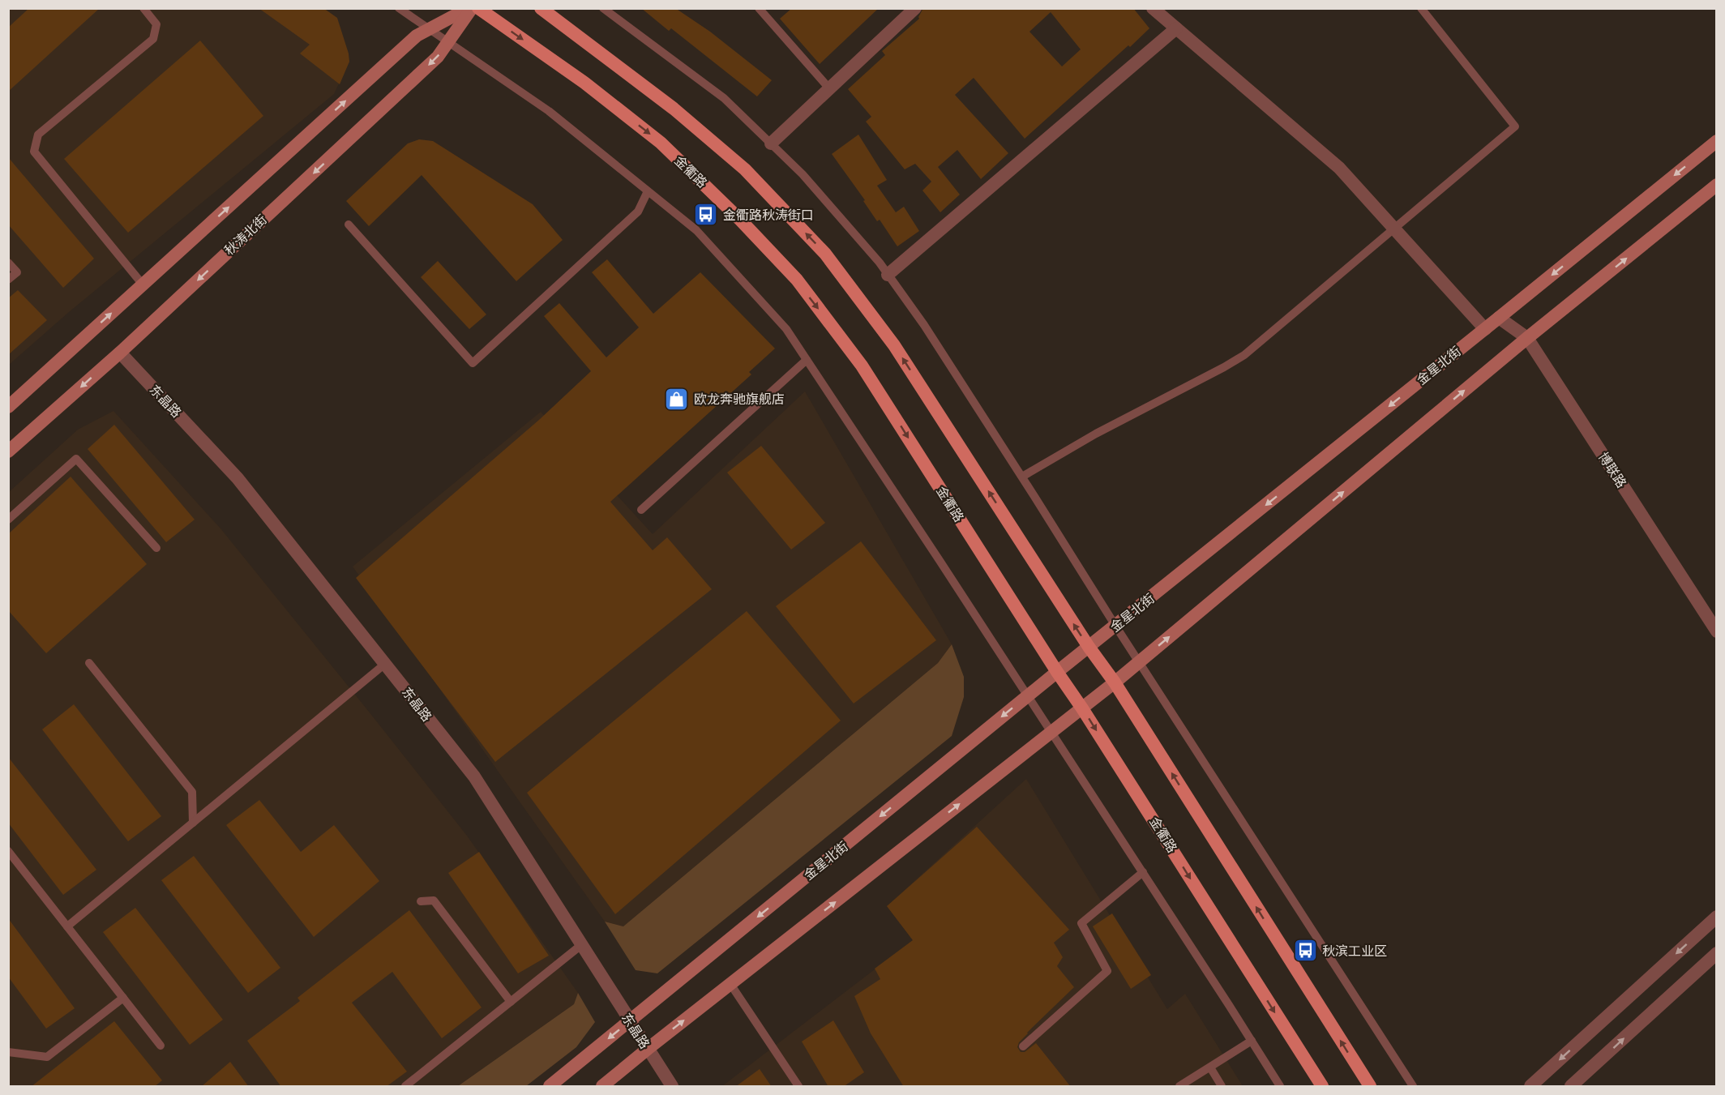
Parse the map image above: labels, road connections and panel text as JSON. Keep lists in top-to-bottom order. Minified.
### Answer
{"streets":{"main road":["金衢路","秋涛北街","金星北街"],"street":["东晶路","博联路"]},"crossings":[["金衢路","金星北街"],["秋涛北街","东晶路"],["金星北街","东晶路"],["金星北街","博联路"]],"places":{"bus stop":["金衢路秋涛街口","秋滨工业区"],"shop":["欧龙奔驰旗舰店"]}}
